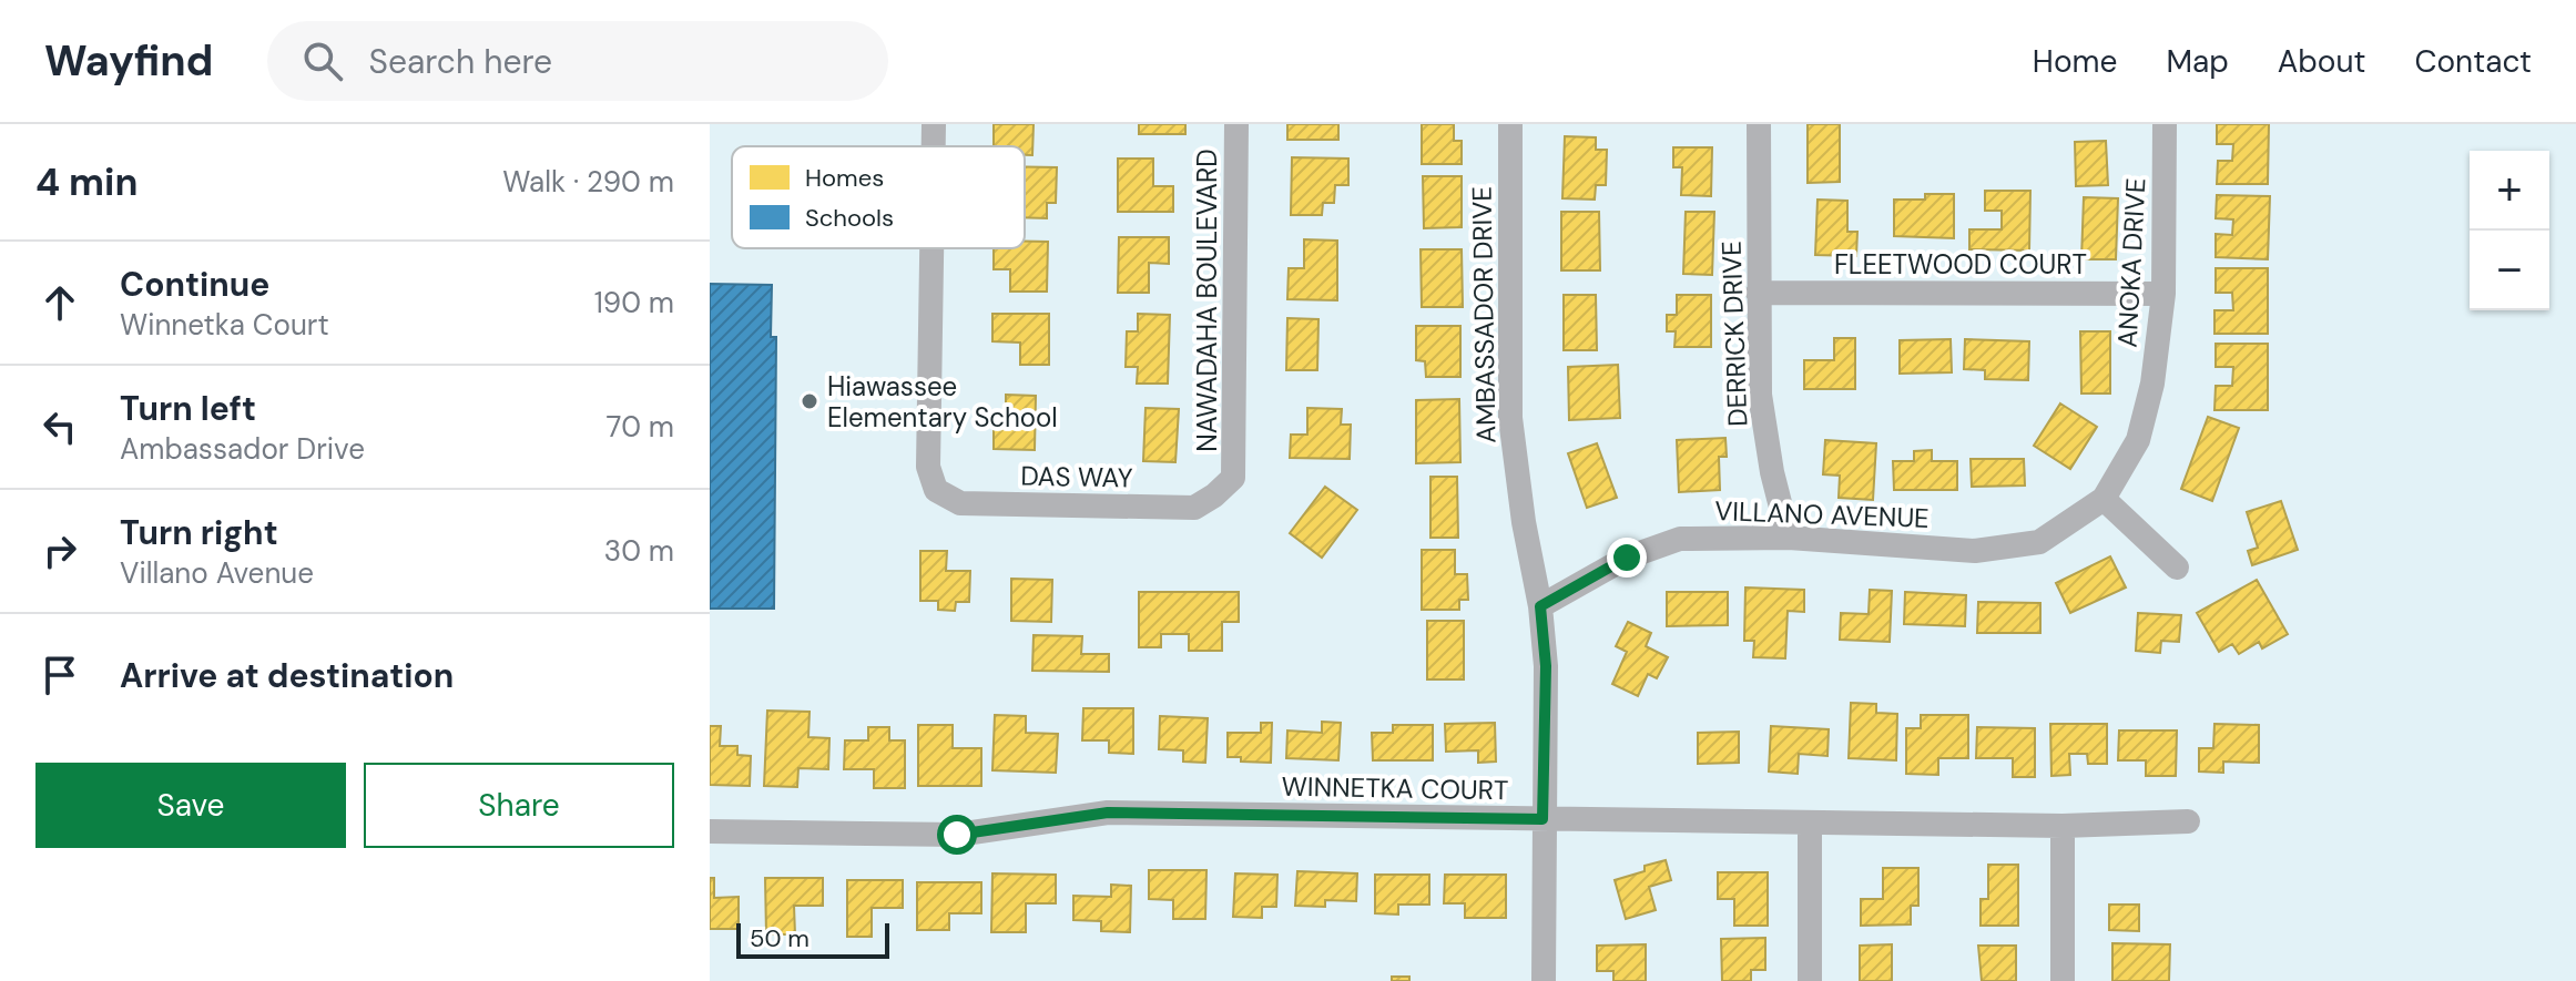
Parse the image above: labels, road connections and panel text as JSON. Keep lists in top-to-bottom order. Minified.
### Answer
{"streets":{"street":["ANOKA DRIVE","FLEETWOOD COURT","NAWADAHA BOULEVARD","AMBASSADOR DRIVE","DERRICK DRIVE","DAS WAY","VILLANO AVENUE","WINNETKA COURT"]},"crossings":[["ANOKA DRIVE","FLEETWOOD COURT"],["ANOKA DRIVE","VILLANO AVENUE"],["FLEETWOOD COURT","DERRICK DRIVE"],["NAWADAHA BOULEVARD","DAS WAY"],["AMBASSADOR DRIVE","VILLANO AVENUE"],["AMBASSADOR DRIVE","WINNETKA COURT"],["DERRICK DRIVE","VILLANO AVENUE"]],"places":["Hiawassee Elementary School"],"legend":["Homes","Schools"],"scale_bar":"50 m","page":{"header":"Wayfind","search":"Search here","nav":["Home","Map","About","Contact"],"heading":["4 min","Walk · 290 m"],"map_buttons":["+","−"],"list":[["Continue","Winnetka Court","190 m"],["Turn left","Ambassador Drive","70 m"],["Turn right","Villano Avenue","30 m"],"Arrive at destination"],"buttons":["Save","Share"],"scale":"50 m"}}
